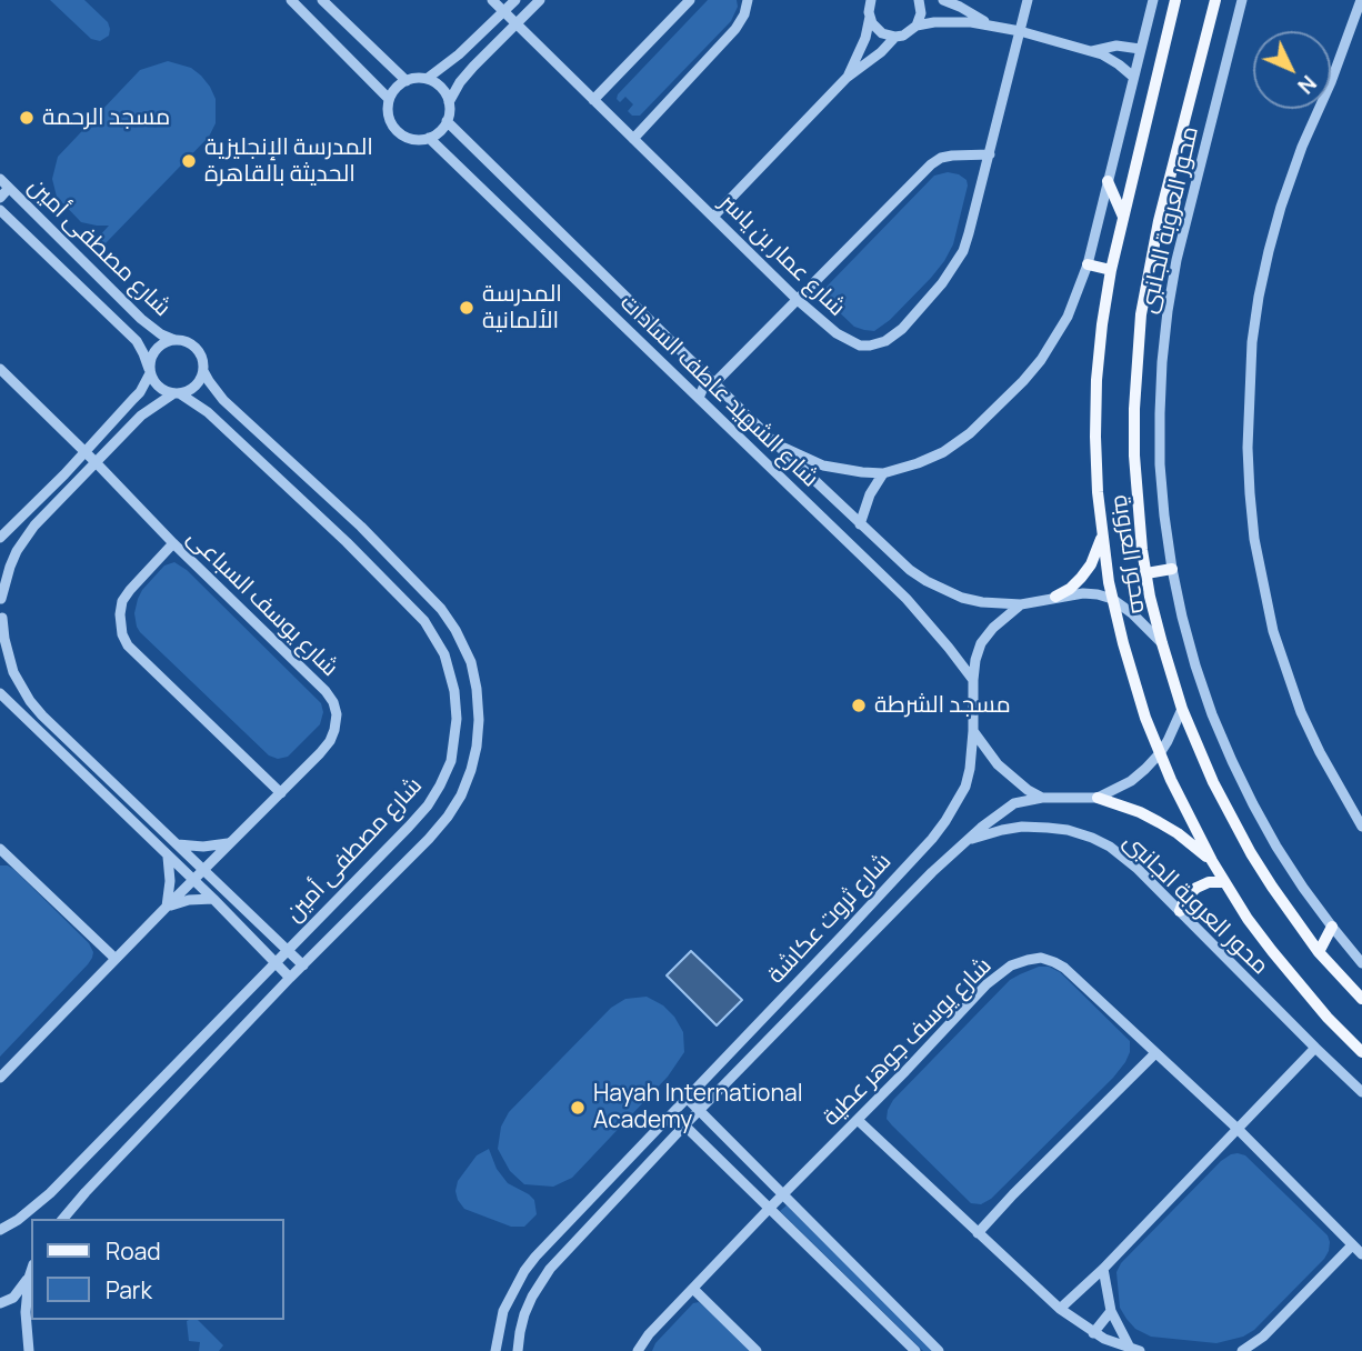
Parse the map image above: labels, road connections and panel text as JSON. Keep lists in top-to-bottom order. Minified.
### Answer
{"streets":{"main road":["محور العروبة"],"street":["محور العروبة الجانبى","شارع مصطفى أمين","شارع عمار بن ياسر","شارع الشهيد عاطف السادات","شارع يوسف السباعى","شارع ثروت عكاشة","شارع يوسف جوهر عطية"]},"crossings":[["محور العروبة الجانبى","شارع ثروت عكاشة"],["شارع الشهيد عاطف السادات","محور العروبة"],["شارع الشهيد عاطف السادات","شارع ثروت عكاشة"],["محور العروبة","شارع ثروت عكاشة"]],"places":["مسجد الرحمة","المدرسة الإنجليزية الحديثة بالقاهرة","المدرسة الألمانية","مسجد الشرطة","Hayah International Academy"],"legend":["Road","Park"],"north":"bottom right"}
